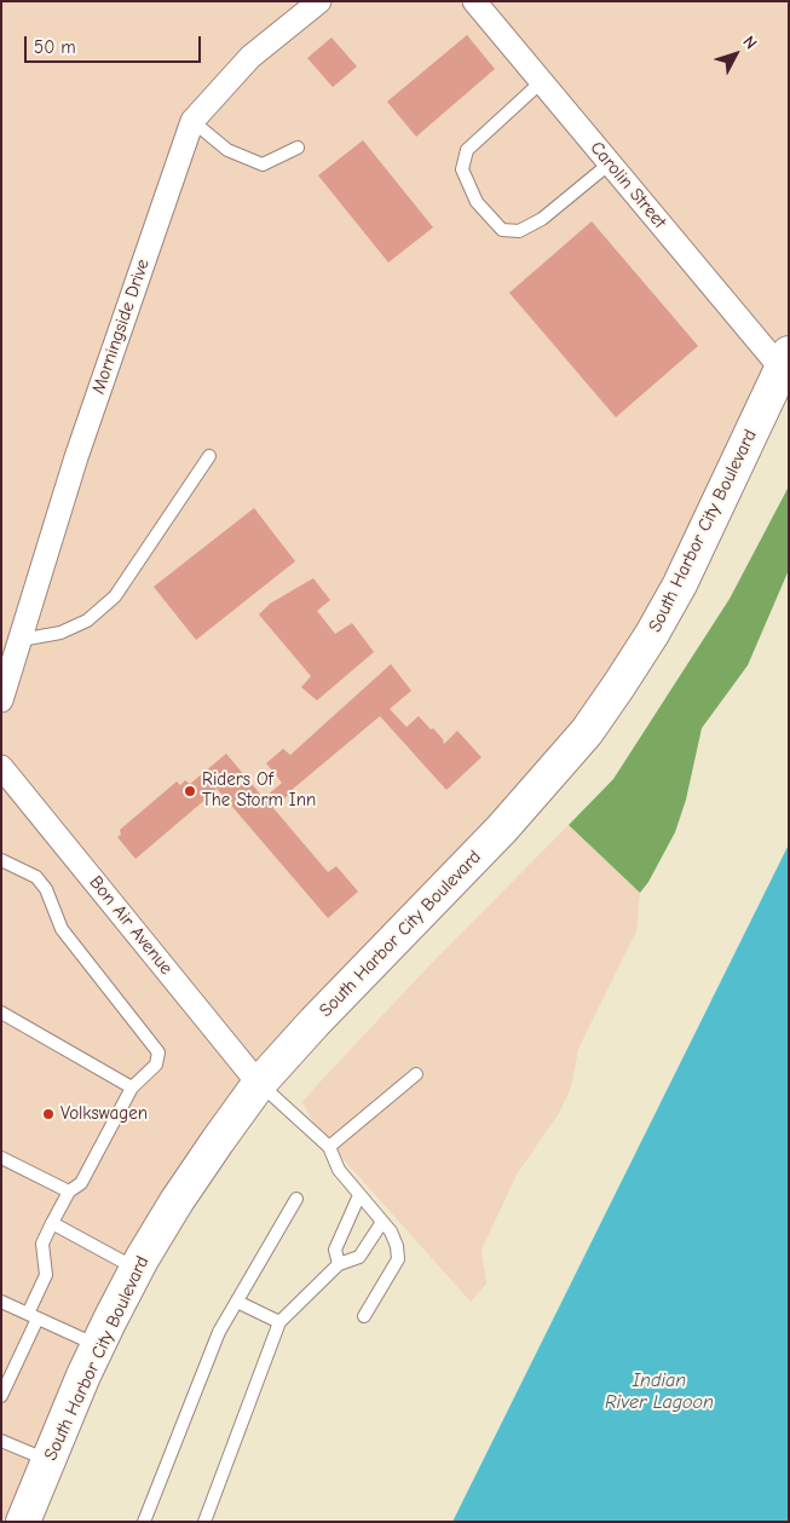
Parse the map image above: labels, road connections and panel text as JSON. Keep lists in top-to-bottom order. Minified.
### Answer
{"streets":{"main road":["South Harbor City Boulevard"],"street":["Carolin Street","Morningside Drive","Bon Air Avenue"]},"crossings":[["Carolin Street","South Harbor City Boulevard"],["South Harbor City Boulevard","Bon Air Avenue"]],"water":["Indian River Lagoon"],"places":["Riders Of The Storm Inn","Volkswagen"],"scale_bar":"50 m","north":"top right"}
